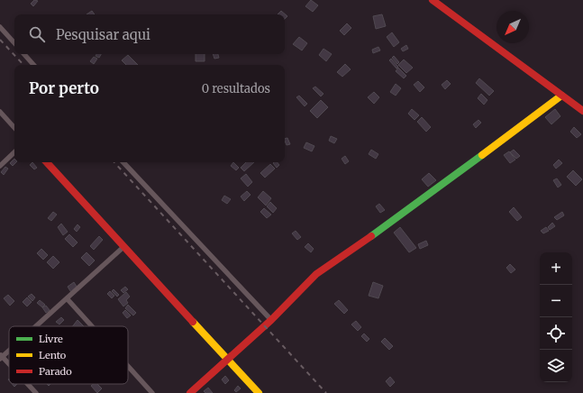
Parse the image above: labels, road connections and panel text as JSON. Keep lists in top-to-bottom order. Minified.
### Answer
{"legend":["Livre","Lento","Parado"],"north":"bottom left","page":{"search":"Pesquisar aqui","heading":["Por perto","0 resultados"],"map_buttons":["+","−"]}}
